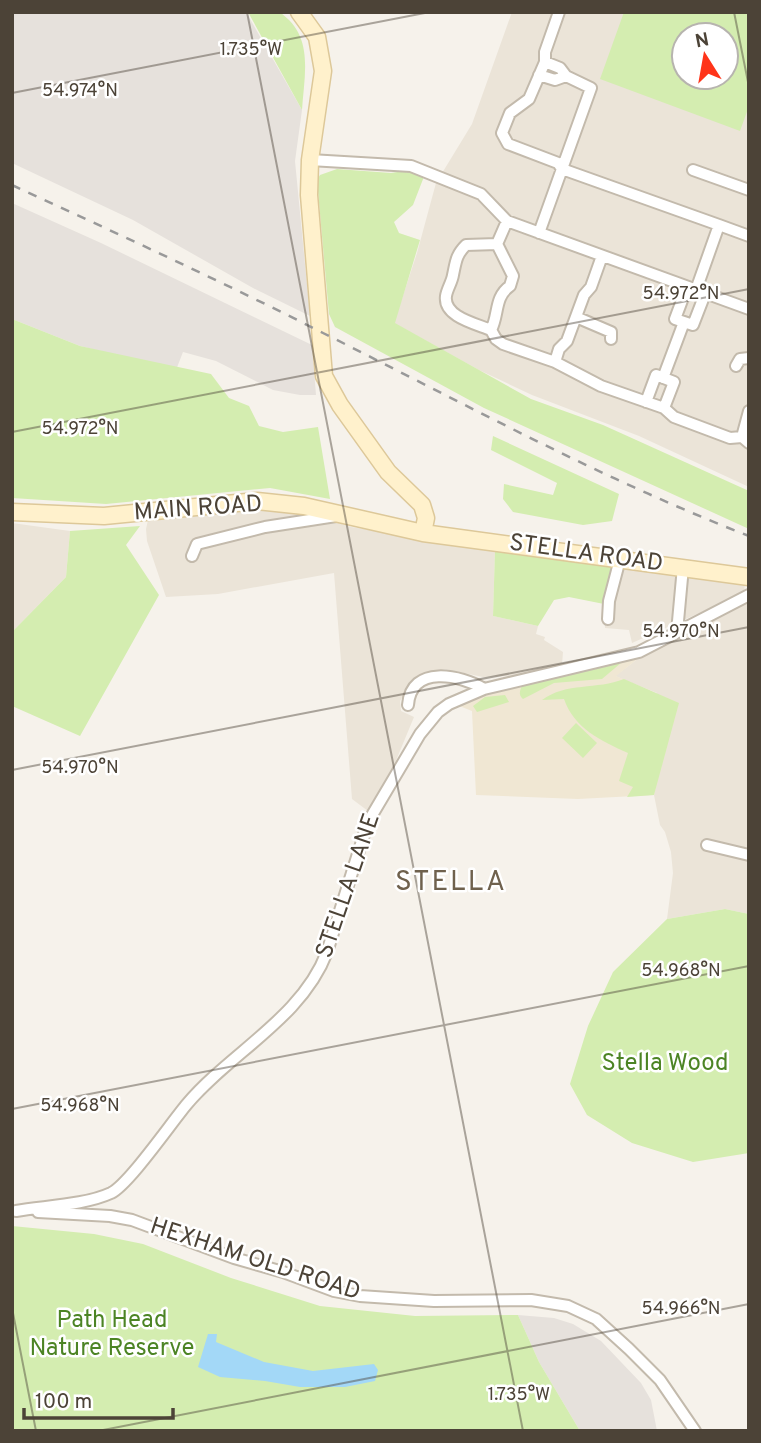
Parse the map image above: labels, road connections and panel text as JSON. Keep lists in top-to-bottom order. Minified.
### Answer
{"streets":{"main road":["MAIN ROAD","STELLA ROAD"],"street":["STELLA LANE","HEXHAM OLD ROAD"]},"crossings":[["MAIN ROAD","STELLA ROAD"],["STELLA LANE","HEXHAM OLD ROAD"]],"districts":["STELLA"],"parks":["Stella Wood","Path Head Nature Reserve"],"scale_bar":"100 m","north":"top","coordinates":["1.735°W","54.974°N","54.972°N","54.970°N","54.968°N","54.966°N"]}
